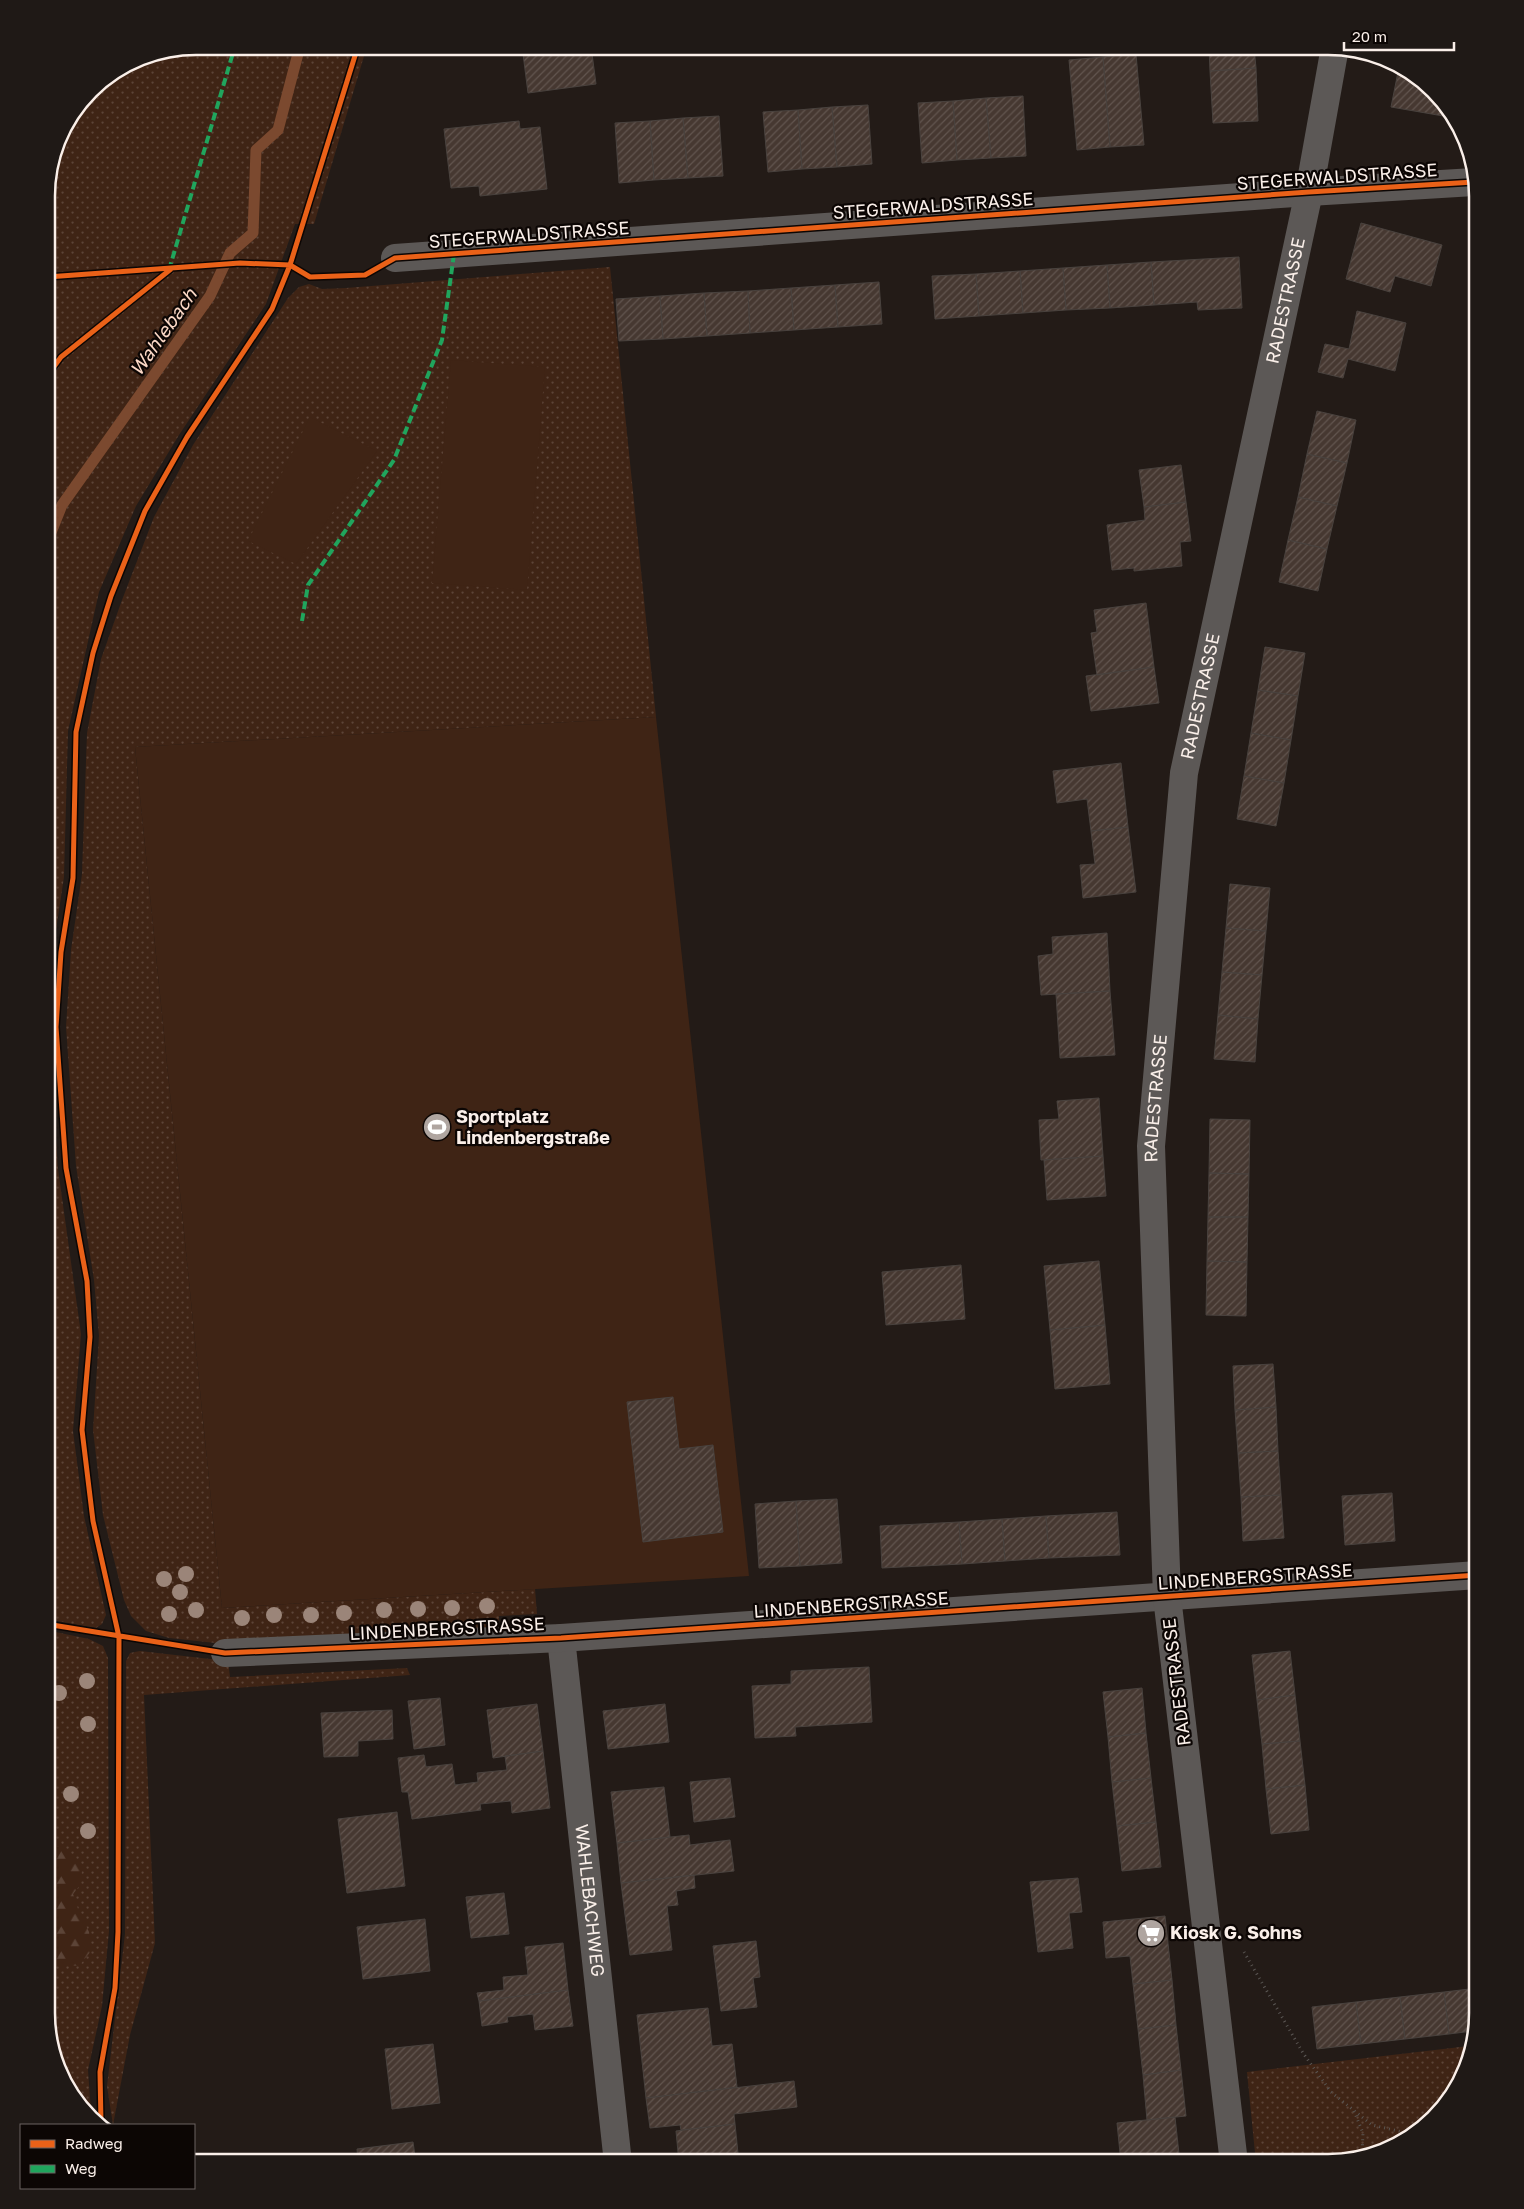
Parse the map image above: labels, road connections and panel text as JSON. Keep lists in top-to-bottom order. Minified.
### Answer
{"streets":{"street":["STEGERWALDSTRASSE","RADESTRASSE","LINDENBERGSTRASSE","WAHLEBACHWEG"]},"crossings":[["STEGERWALDSTRASSE","RADESTRASSE"],["RADESTRASSE","LINDENBERGSTRASSE"],["LINDENBERGSTRASSE","WAHLEBACHWEG"]],"water":["Wahlebach"],"places":{"sports":["Sportplatz Lindenbergstraße"],"supermarket":["Kiosk G. Sohns"]},"legend":["Radweg","Weg"],"scale_bar":"20 m"}
